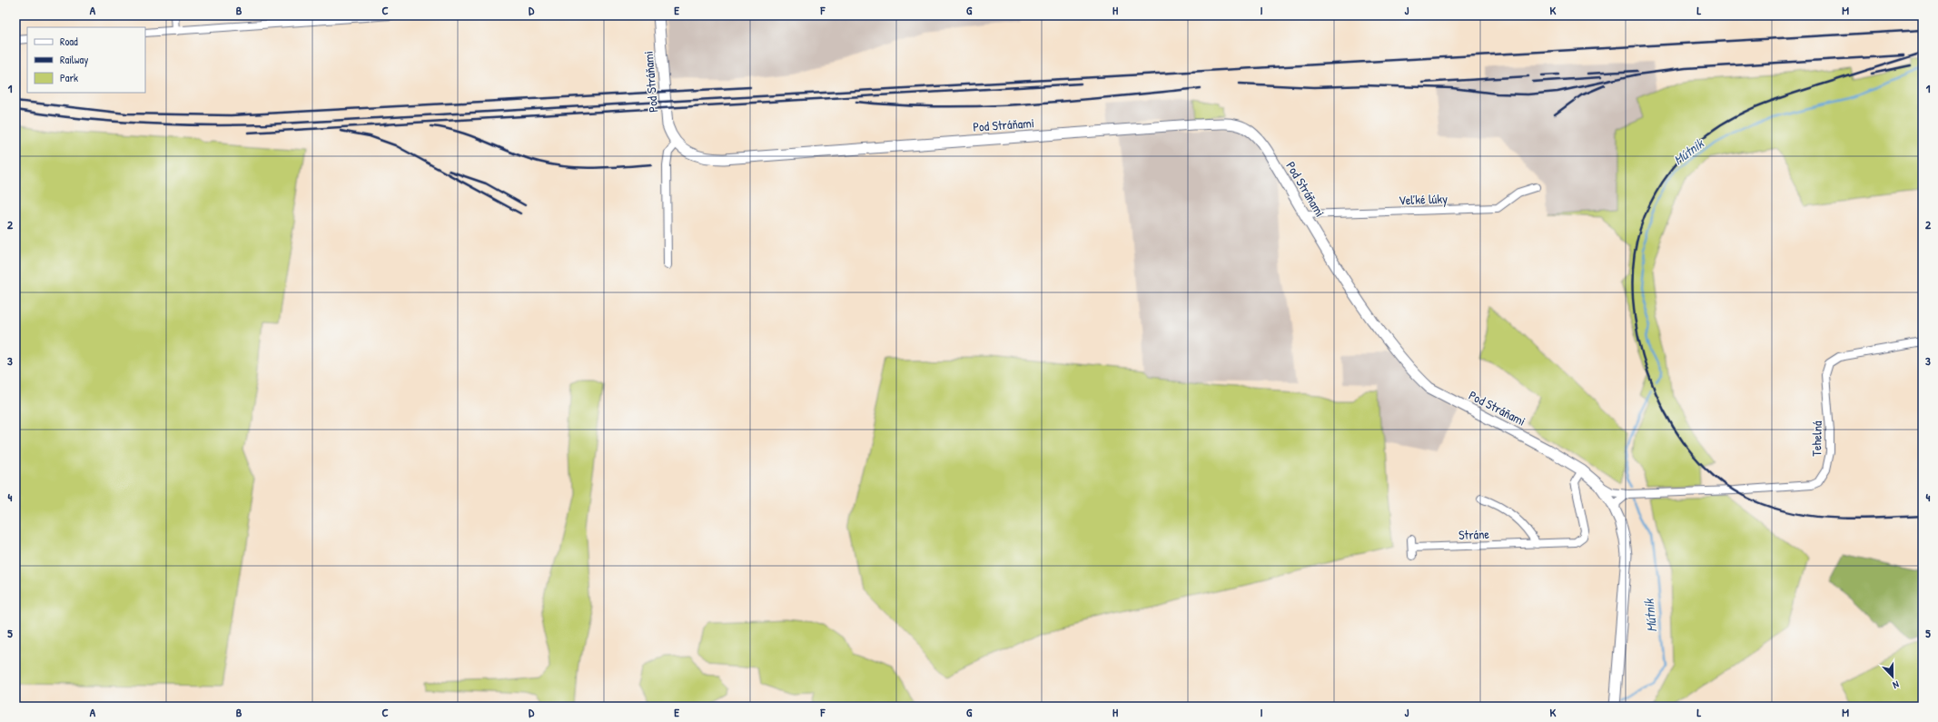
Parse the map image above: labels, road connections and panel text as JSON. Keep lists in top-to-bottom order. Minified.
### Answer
{"streets":{"street":["Pod Stráňami","Veľké lúky","Tehelná","Stráne"]},"crossings":[["Pod Stráňami","Veľké lúky"],["Pod Stráňami","Tehelná"],["Pod Stráňami","Stráne"]],"water":["Mútnik"],"legend":["Road","Railway","Park"],"north":"bottom","grid":{"columns":["A","B","C","D","E","F","G","H","I","J","K","L","M"],"rows":["1","2","3","4","5"]}}
